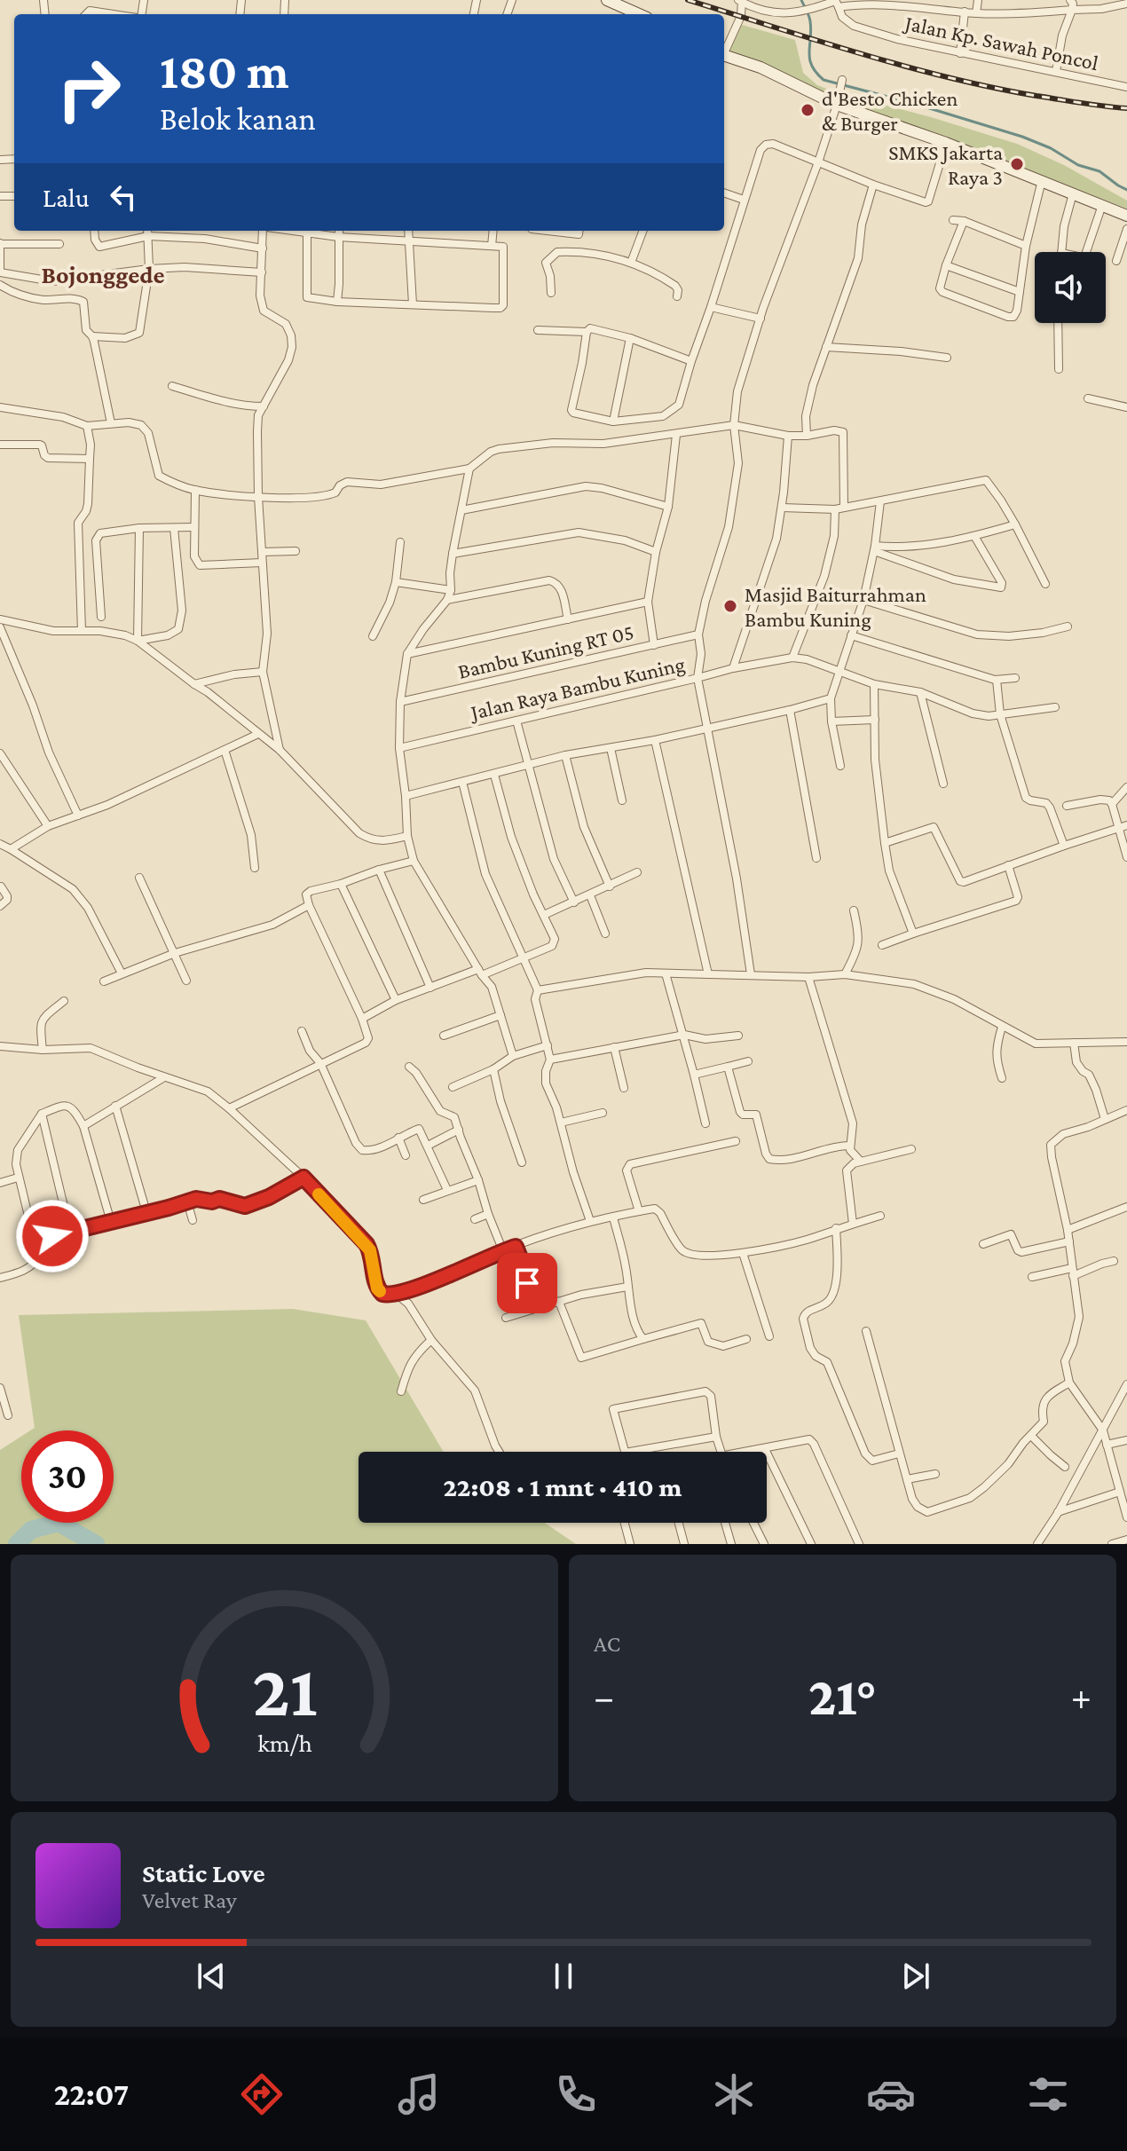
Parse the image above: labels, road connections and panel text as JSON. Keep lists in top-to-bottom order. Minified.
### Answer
{"streets":{"street":["Jalan Kp. Sawah Poncol","Bambu Kuning RT 05","Jalan Raya Bambu Kuning"]},"crossings":[["Bambu Kuning RT 05","Jalan Raya Bambu Kuning"]],"districts":["Bojonggede"],"places":["d'Besto Chicken & Burger","SMKS Jakarta Raya 3","Masjid Baiturrahman Bambu Kuning"],"page":{"turn":["180 m","Belok kanan"],"then":"Lalu","limit":"30","trip":"22:08 · 1 mnt · 410 m","tile":"AC","heat":["−","21°","+"],"song":["Static Love","Velvet Ray"],"tabs":"22:07","gauge":["21","km/h"]}}
